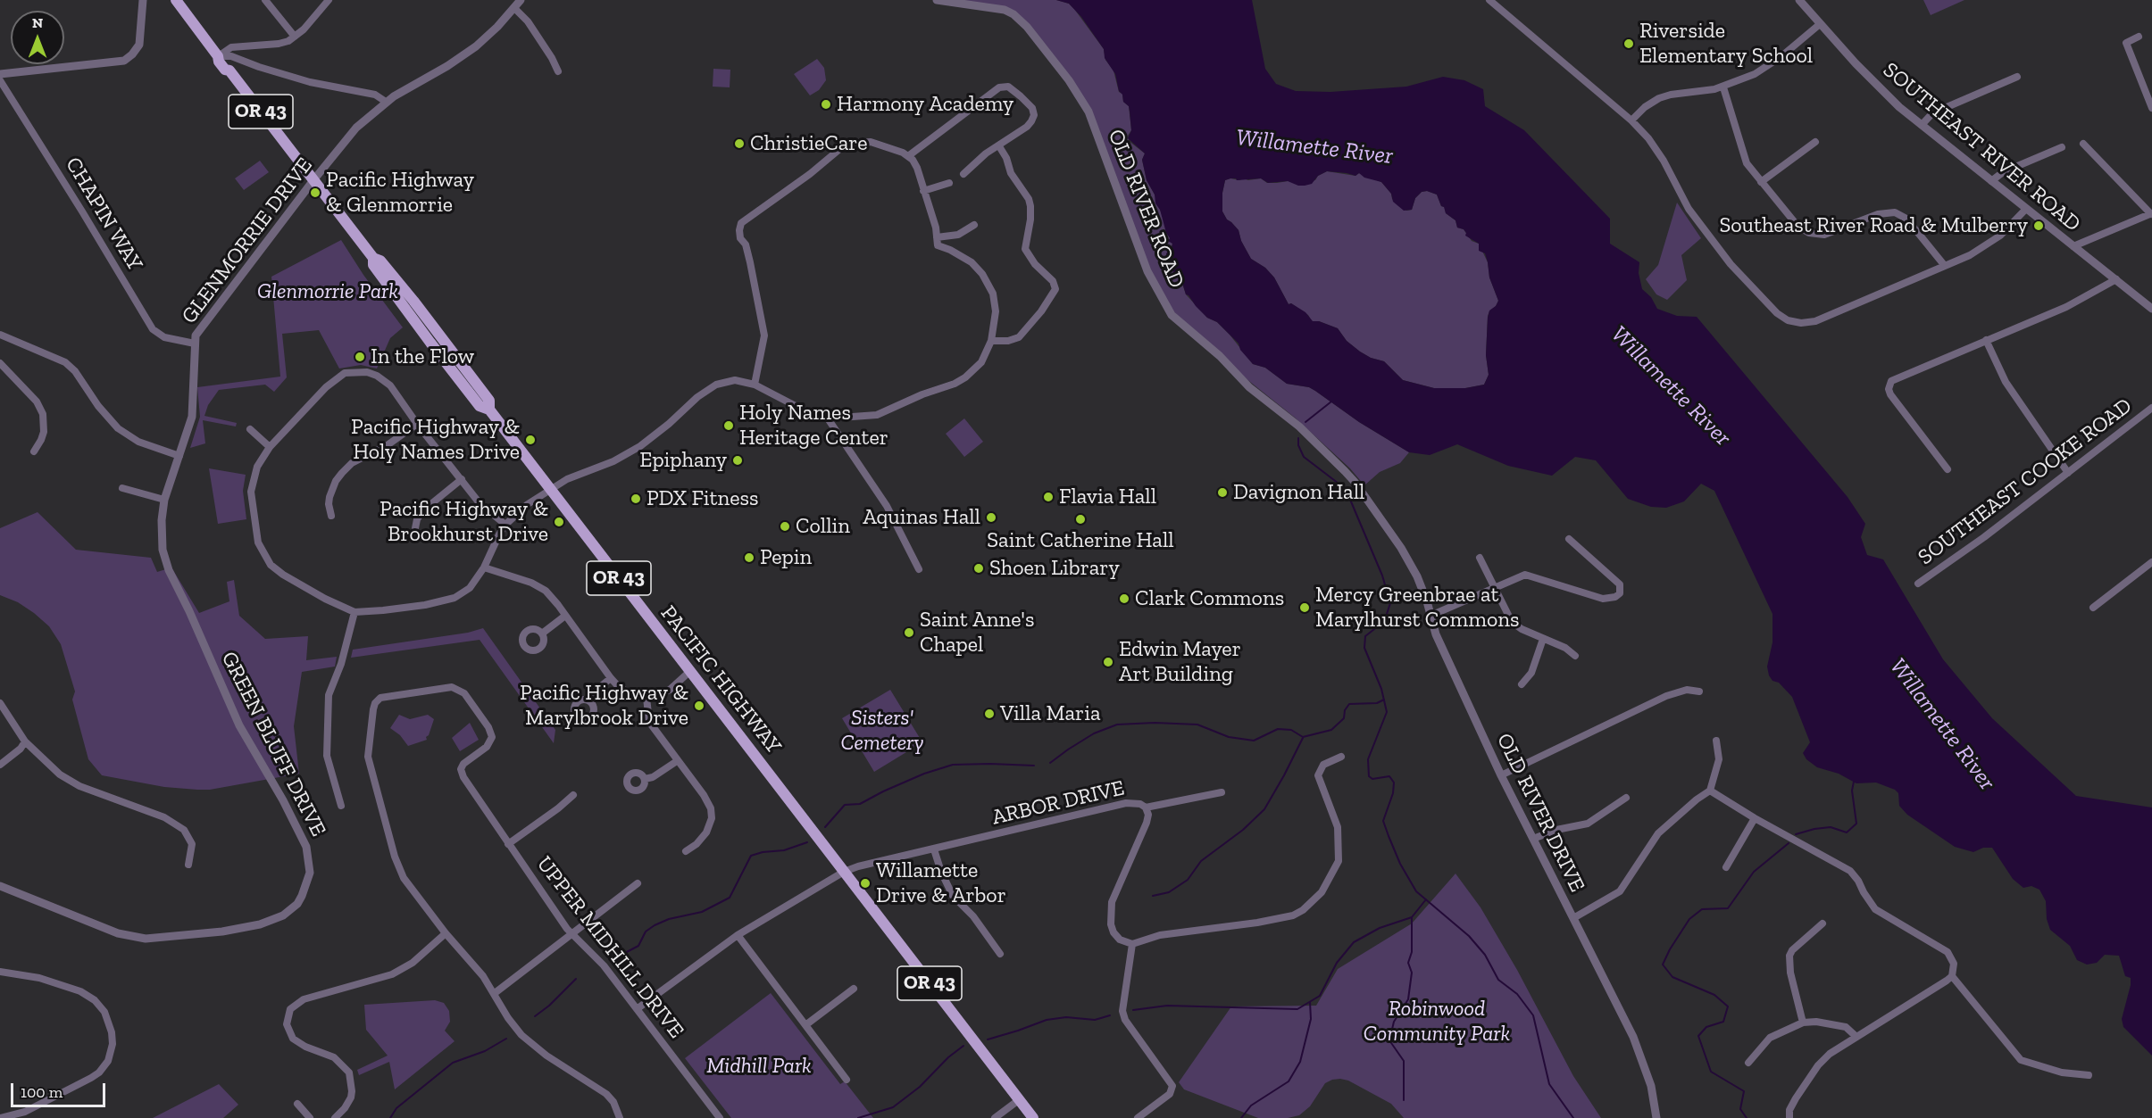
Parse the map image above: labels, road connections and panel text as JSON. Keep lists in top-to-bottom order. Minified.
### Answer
{"streets":{"main road":["OR 43","PACIFIC HIGHWAY"],"street":["SOUTHEAST RIVER ROAD","OLD RIVER ROAD","CHAPIN WAY","GLENMORRIE DRIVE","SOUTHEAST COOKE ROAD","GREEN BLUFF DRIVE","ARBOR DRIVE","OLD RIVER DRIVE","UPPER MIDHILL DRIVE"]},"crossings":[["OR 43","PACIFIC HIGHWAY"],["OR 43","ARBOR DRIVE"],["OLD RIVER ROAD","OLD RIVER DRIVE"],["CHAPIN WAY","GLENMORRIE DRIVE"],["GLENMORRIE DRIVE","PACIFIC HIGHWAY"],["GLENMORRIE DRIVE","GREEN BLUFF DRIVE"],["PACIFIC HIGHWAY","ARBOR DRIVE"],["ARBOR DRIVE","UPPER MIDHILL DRIVE"]],"water":["Willamette River"],"parks":["Glenmorrie Park","Sisters' Cemetery","Robinwood Community Park","Midhill Park"],"places":["Riverside Elementary School","Harmony Academy","ChristieCare","Pacific Highway & Glenmorrie","Southeast River Road & Mulberry","In the Flow","Holy Names Heritage Center","Pacific Highway & Holy Names Drive","Epiphany","Davignon Hall","Flavia Hall","PDX Fitness","Aquinas Hall","Saint Catherine Hall","Pacific Highway & Brookhurst Drive","Collin","Pepin","Shoen Library","Clark Commons","Mercy Greenbrae at Marylhurst Commons","Saint Anne's Chapel","Edwin Mayer Art Building","Pacific Highway & Marylbrook Drive","Villa Maria","Willamette Drive & Arbor"],"scale_bar":"100 m","north":"top"}
